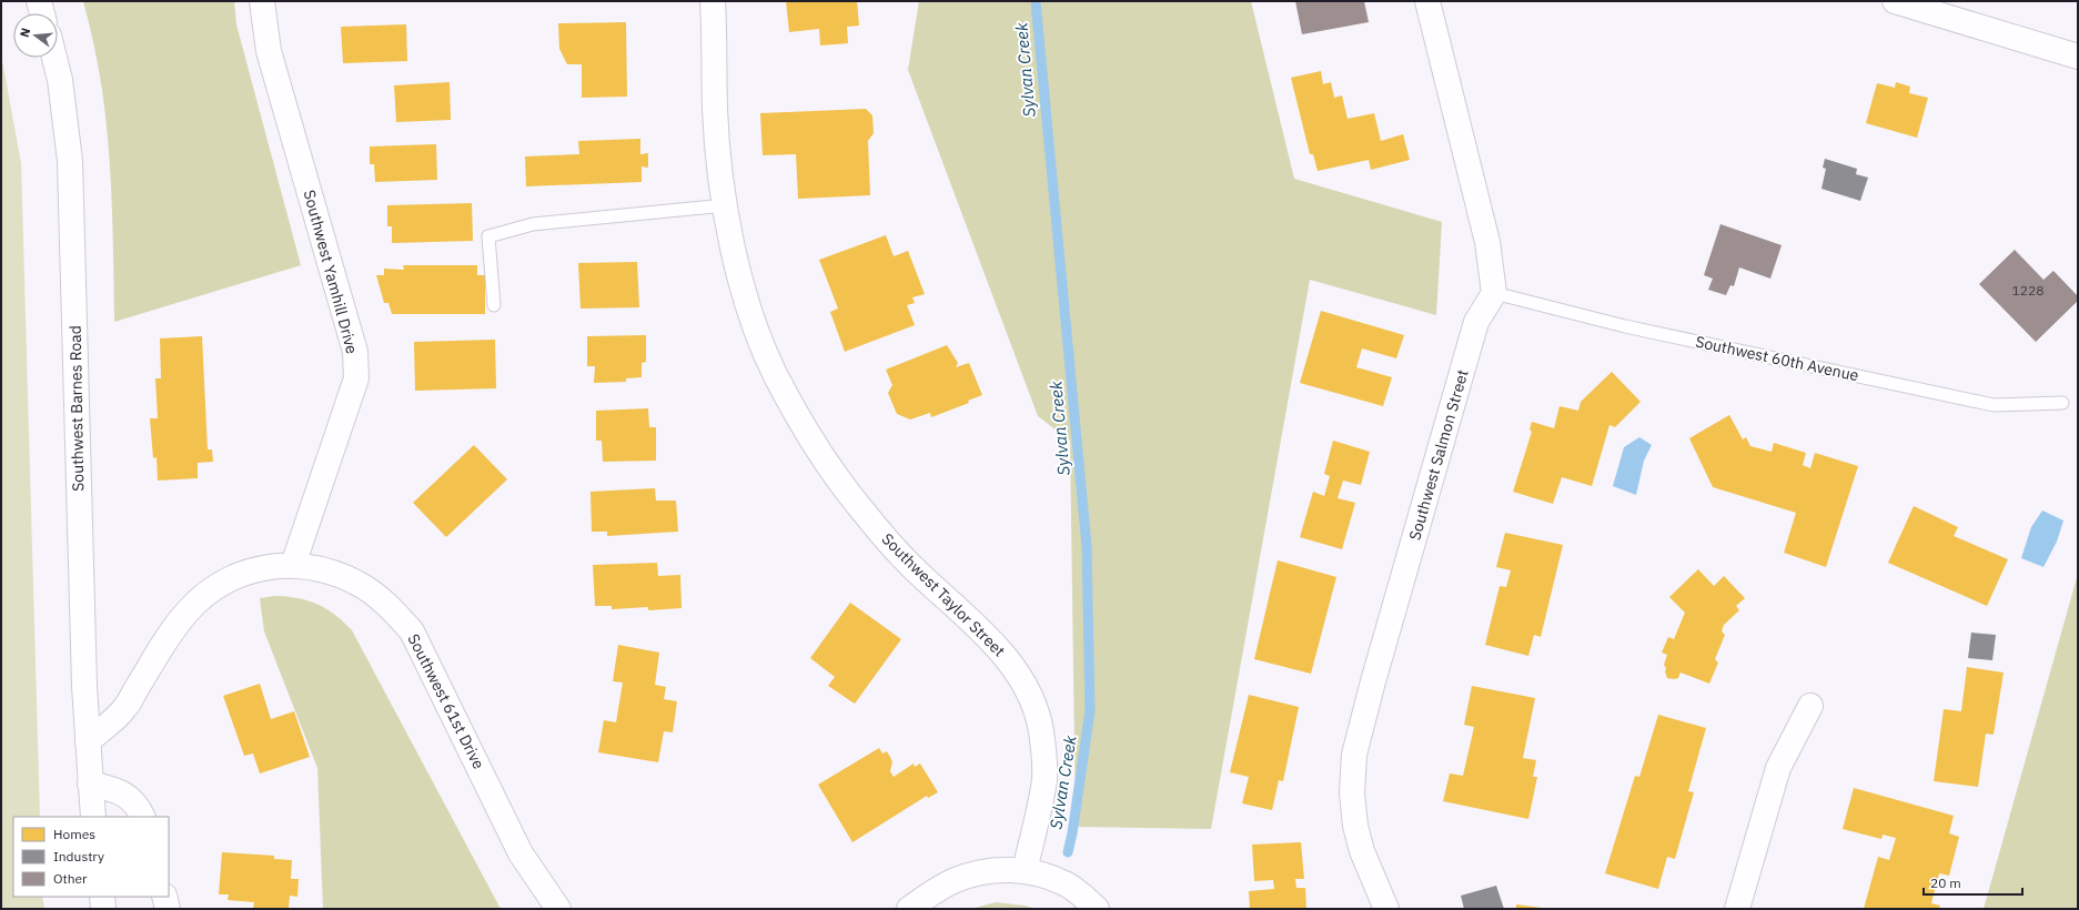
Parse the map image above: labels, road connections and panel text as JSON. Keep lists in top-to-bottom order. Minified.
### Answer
{"streets":{"street":["Southwest Yamhill Drive","Southwest Barnes Road","Southwest Salmon Street","Southwest Taylor Street","Southwest 61st Drive"],"lane":["Southwest 60th Avenue"]},"crossings":[["Southwest Yamhill Drive","Southwest 61st Drive"],["Southwest 60th Avenue","Southwest Salmon Street"],["Southwest Barnes Road","Southwest 61st Drive"]],"water":["Sylvan Creek"],"house_numbers":["1228"],"legend":["Homes","Industry","Other"],"scale_bar":"20 m","north":"left"}
